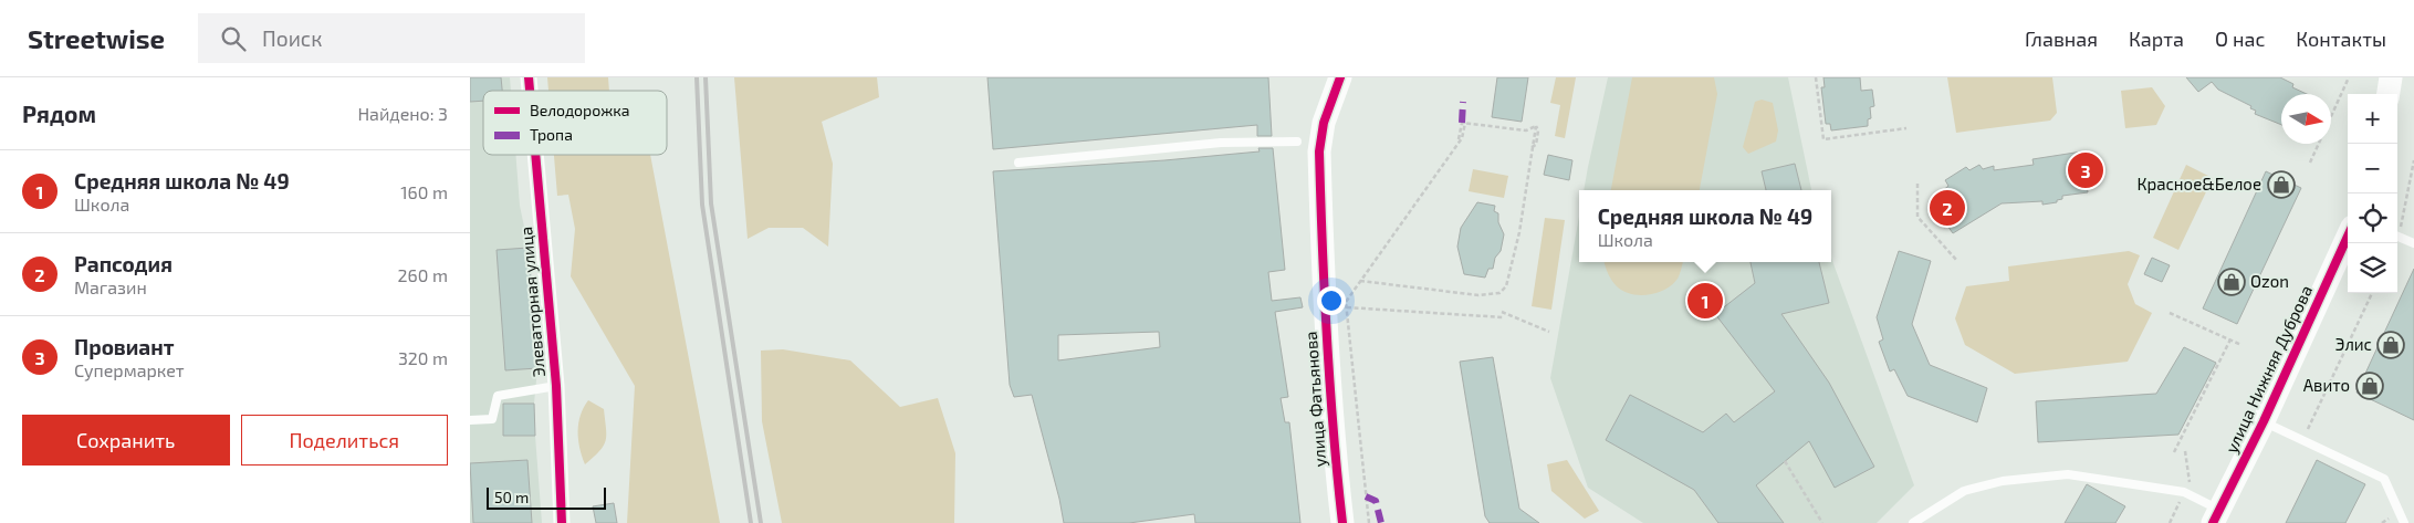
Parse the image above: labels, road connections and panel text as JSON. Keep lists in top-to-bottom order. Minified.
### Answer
{"streets":{"street":["Элеваторная улица","улица Нижняя Дуброва","улица Фатьянова"]},"places":{"shop":["Красное&Белое","Ozon","Элис","Авито"]},"legend":["Велодорожка","Тропа"],"scale_bar":"50 m","north":"right","page":{"header":"Streetwise","search":"Поиск","nav":["Главная","Карта","О нас","Контакты"],"heading":["Рядом","Найдено: 3"],"map_buttons":["+","−"],"list":[{"mark":"1","name":"Средняя школа № 49","note":"Школа","value":"160 m"},{"mark":"2","name":"Рапсодия","note":"Магазин","value":"260 m"},{"mark":"3","name":"Провиант","note":"Супермаркет","value":"320 m"}],"pins":["3","2","1"],"popup":["Средняя школа № 49","Школа"],"buttons":["Сохранить","Поделиться"],"scale":"50 m"}}
